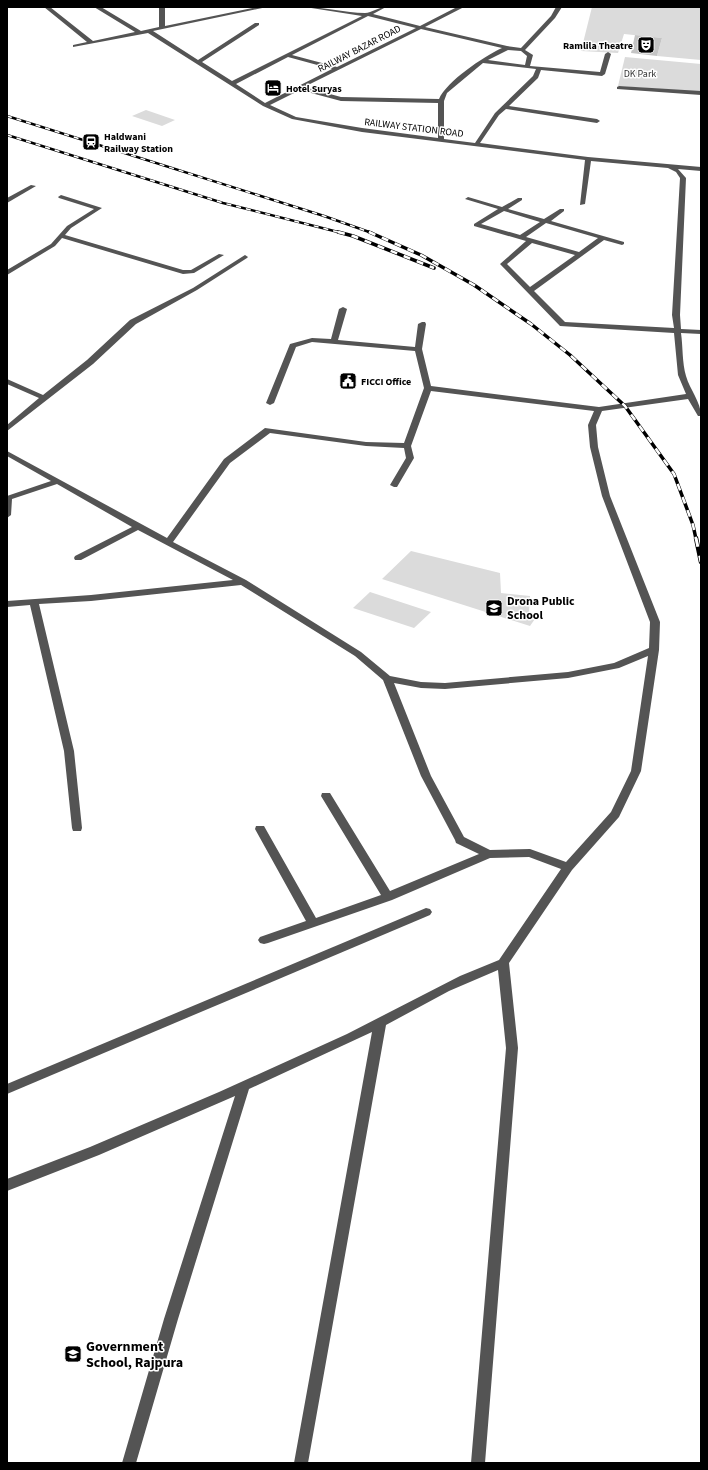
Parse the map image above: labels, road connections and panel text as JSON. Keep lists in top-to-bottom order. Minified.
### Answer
{"streets":{"street":["RAILWAY BAZAR ROAD","RAILWAY STATION ROAD"]},"crossings":[["RAILWAY BAZAR ROAD","RAILWAY STATION ROAD"]],"parks":["DK Park"],"places":{"theatre":["Ramlila Theatre"],"hotel":["Hotel Suryas"],"station":["Haldwani Railway Station"],"public building":["FICCI Office"],"school or university":["Drona Public School","Government School, Rajpura"]}}
